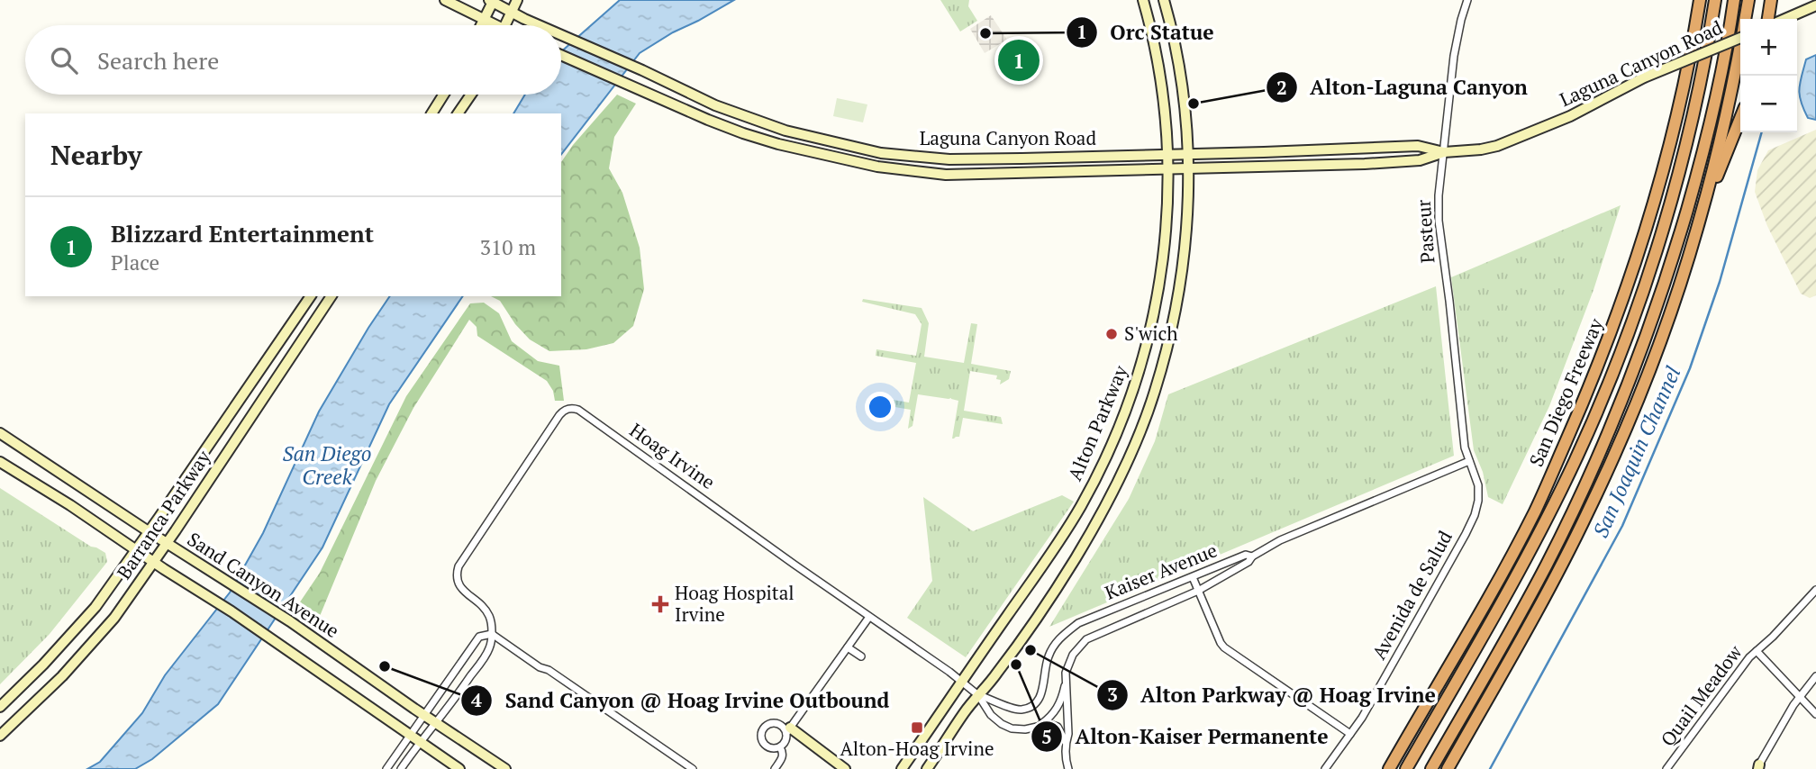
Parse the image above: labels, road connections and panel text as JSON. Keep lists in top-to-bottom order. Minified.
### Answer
{"streets":{"highway":["San Diego Freeway"],"main road":["Laguna Canyon Road","Alton Parkway","Barranca Parkway","Sand Canyon Avenue"],"street":["Pasteur","Hoag Irvine","Kaiser Avenue","Avenida de Salud","Quail Meadow"]},"crossings":[["Laguna Canyon Road","Pasteur"],["Laguna Canyon Road","Alton Parkway"],["Pasteur","Kaiser Avenue"],["Pasteur","Avenida de Salud"],["Alton Parkway","Hoag Irvine"],["Alton Parkway","Kaiser Avenue"],["Hoag Irvine","Kaiser Avenue"],["Barranca Parkway","Sand Canyon Avenue"],["Kaiser Avenue","Avenida de Salud"]],"water":["San Joaquin Channel","San Diego Creek"],"places":{"other":["Orc Statue","Alton-Laguna Canyon","S'wich","Alton Parkway @ Hoag Irvine","Alton-Kaiser Permanente","Sand Canyon @ Hoag Irvine Outbound"],"health":["Hoag Hospital Irvine"],"transit":["Alton-Hoag Irvine"]},"page":{"map_buttons":["+","−"],"search":"Search here","pins":"1","heading":"Nearby","list":[{"mark":"1","name":"Blizzard Entertainment","note":"Place","value":"310 m"}]}}
